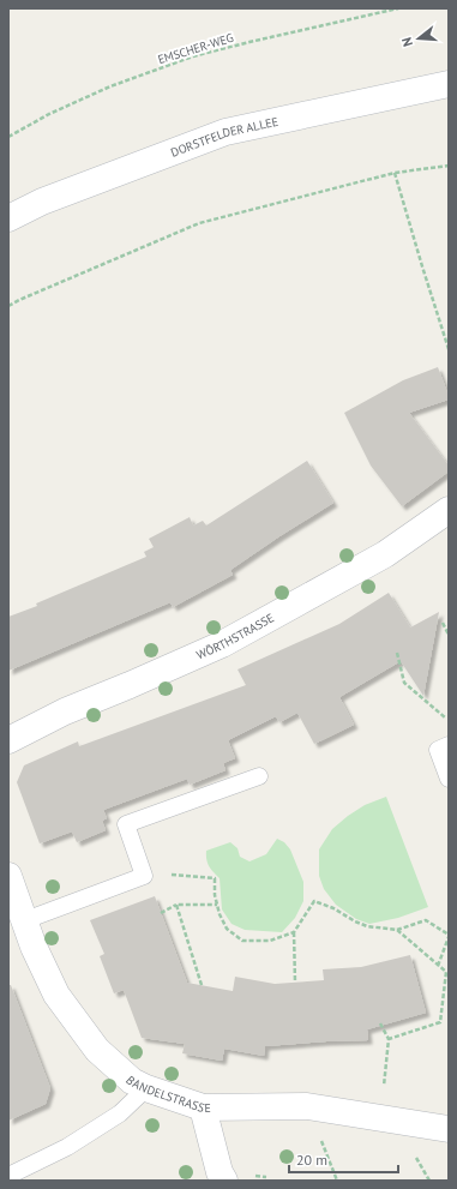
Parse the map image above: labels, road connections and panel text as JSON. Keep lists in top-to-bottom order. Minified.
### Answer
{"streets":{"street":["DORSTFELDER ALLEE","WÖRTHSTRASSE","BANDELSTRASSE"],"path":["EMSCHER-WEG"]},"scale_bar":"20 m","north":"left"}
